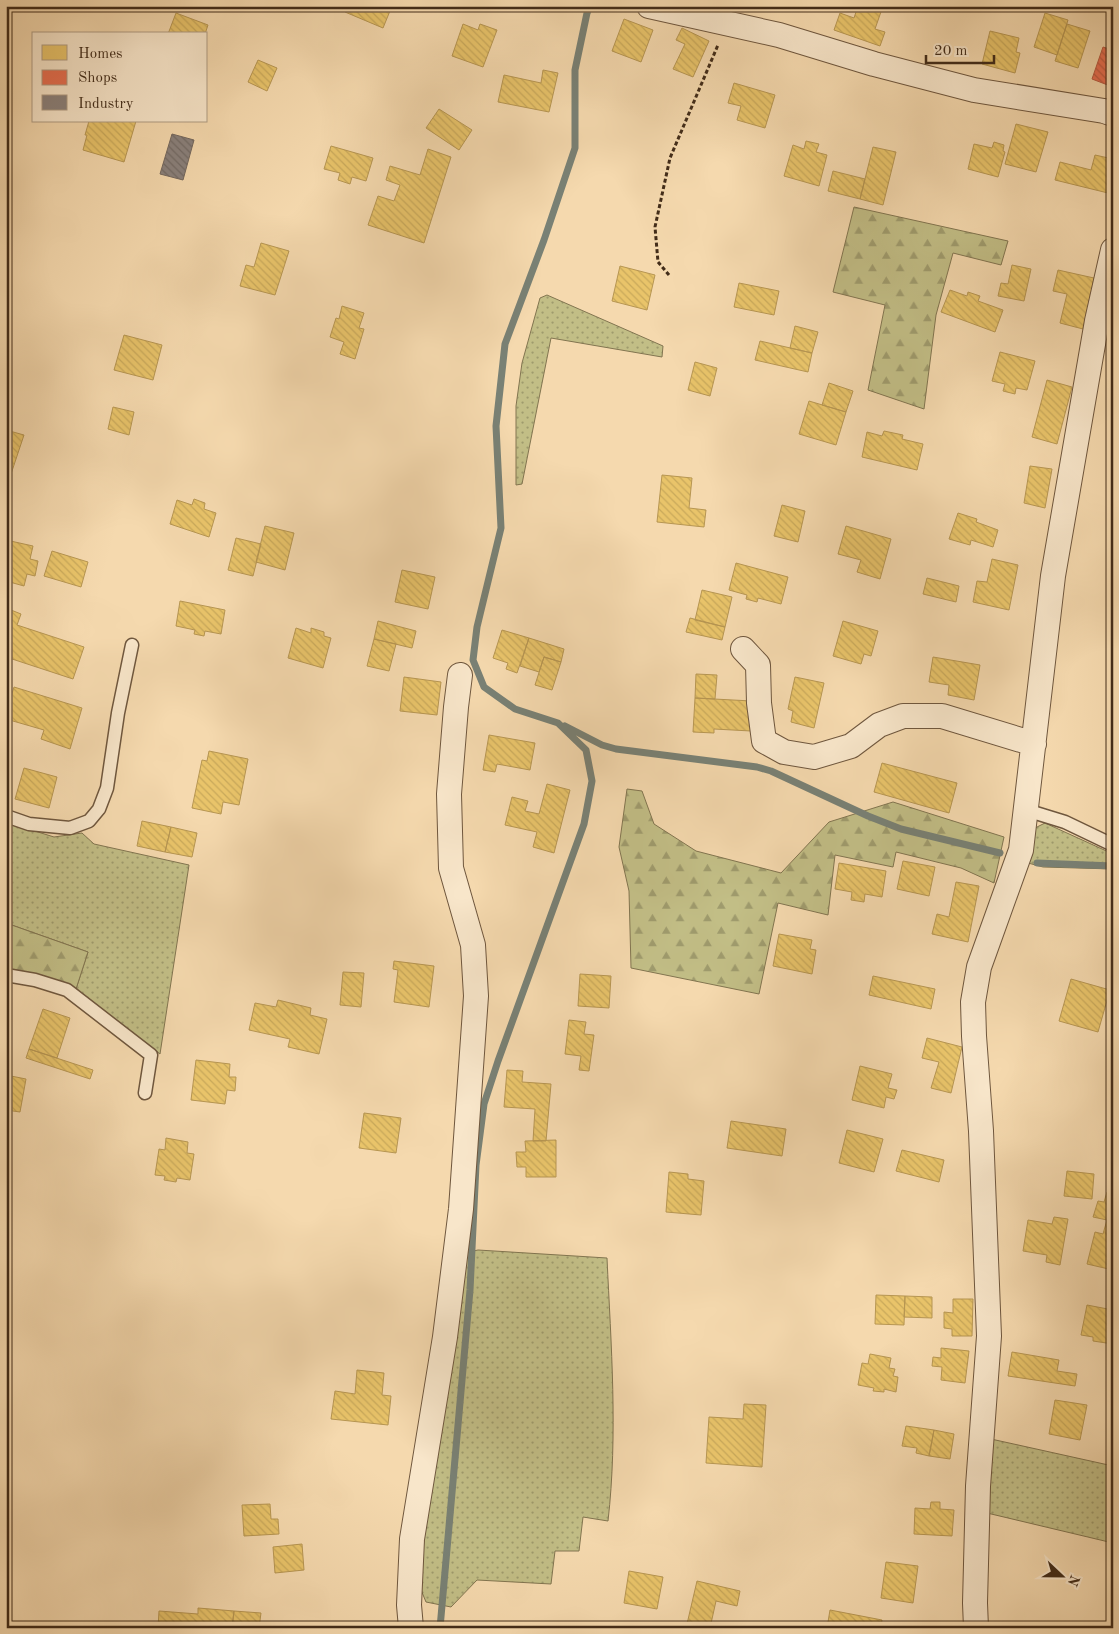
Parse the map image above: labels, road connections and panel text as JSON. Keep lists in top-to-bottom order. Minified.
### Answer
{"legend":["Homes","Shops","Industry"],"scale_bar":"20 m","north":"right"}
